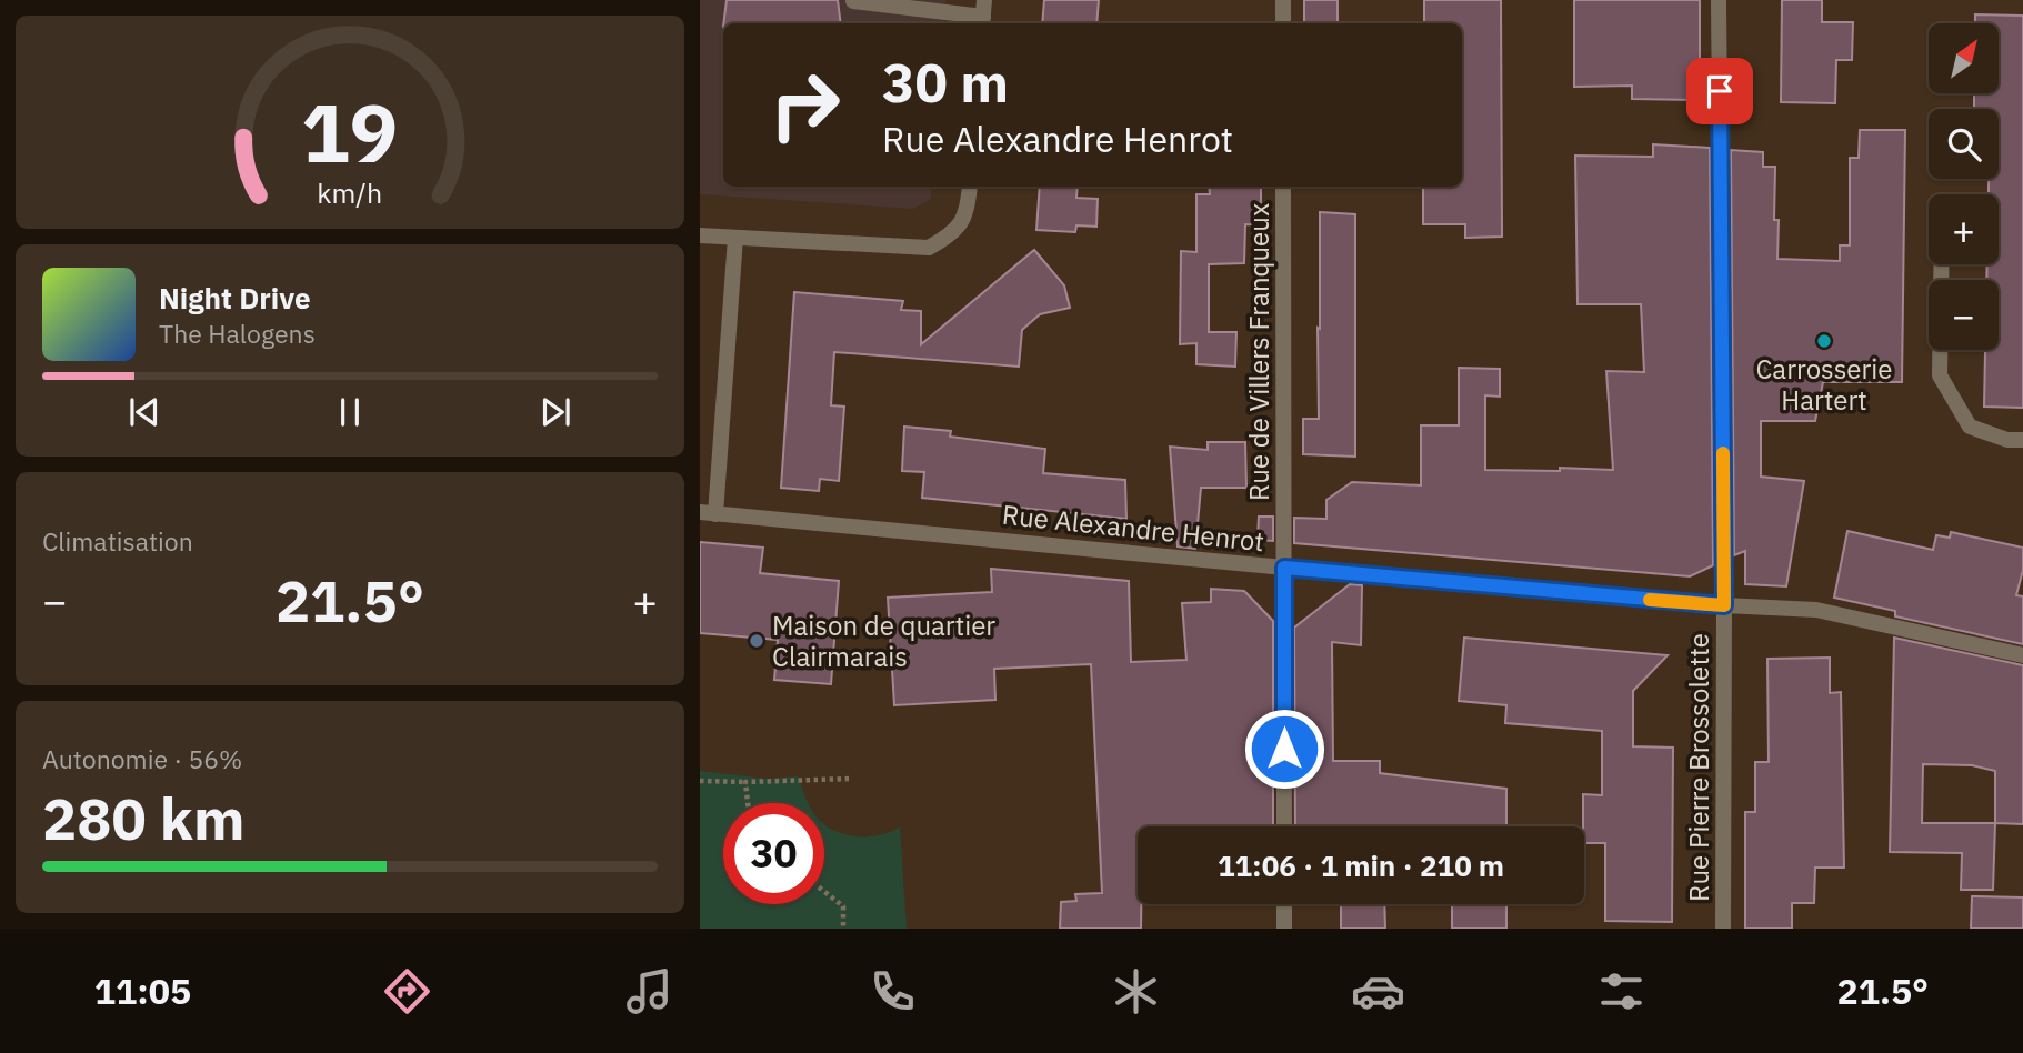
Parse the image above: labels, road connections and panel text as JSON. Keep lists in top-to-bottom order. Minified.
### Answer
{"streets":{"street":["Rue de Villers Franqueux","Rue Alexandre Henrot","Rue Pierre Brossolette"]},"crossings":[["Rue de Villers Franqueux","Rue Alexandre Henrot"],["Rue Alexandre Henrot","Rue Pierre Brossolette"]],"places":["Carrosserie Hartert","Maison de quartier Clairmarais"],"north":"top right","page":{"map_buttons":["+","−"],"turn":["30 m","Rue Alexandre Henrot"],"song":["Night Drive","The Halogens"],"tile":["Climatisation",["Autonomie · 56%","280 km"]],"heat":["−","21.5°","+"],"limit":"30","trip":"11:06 · 1 min · 210 m","tabs":["11:05","21.5°"],"gauge":["19","km/h"]}}
